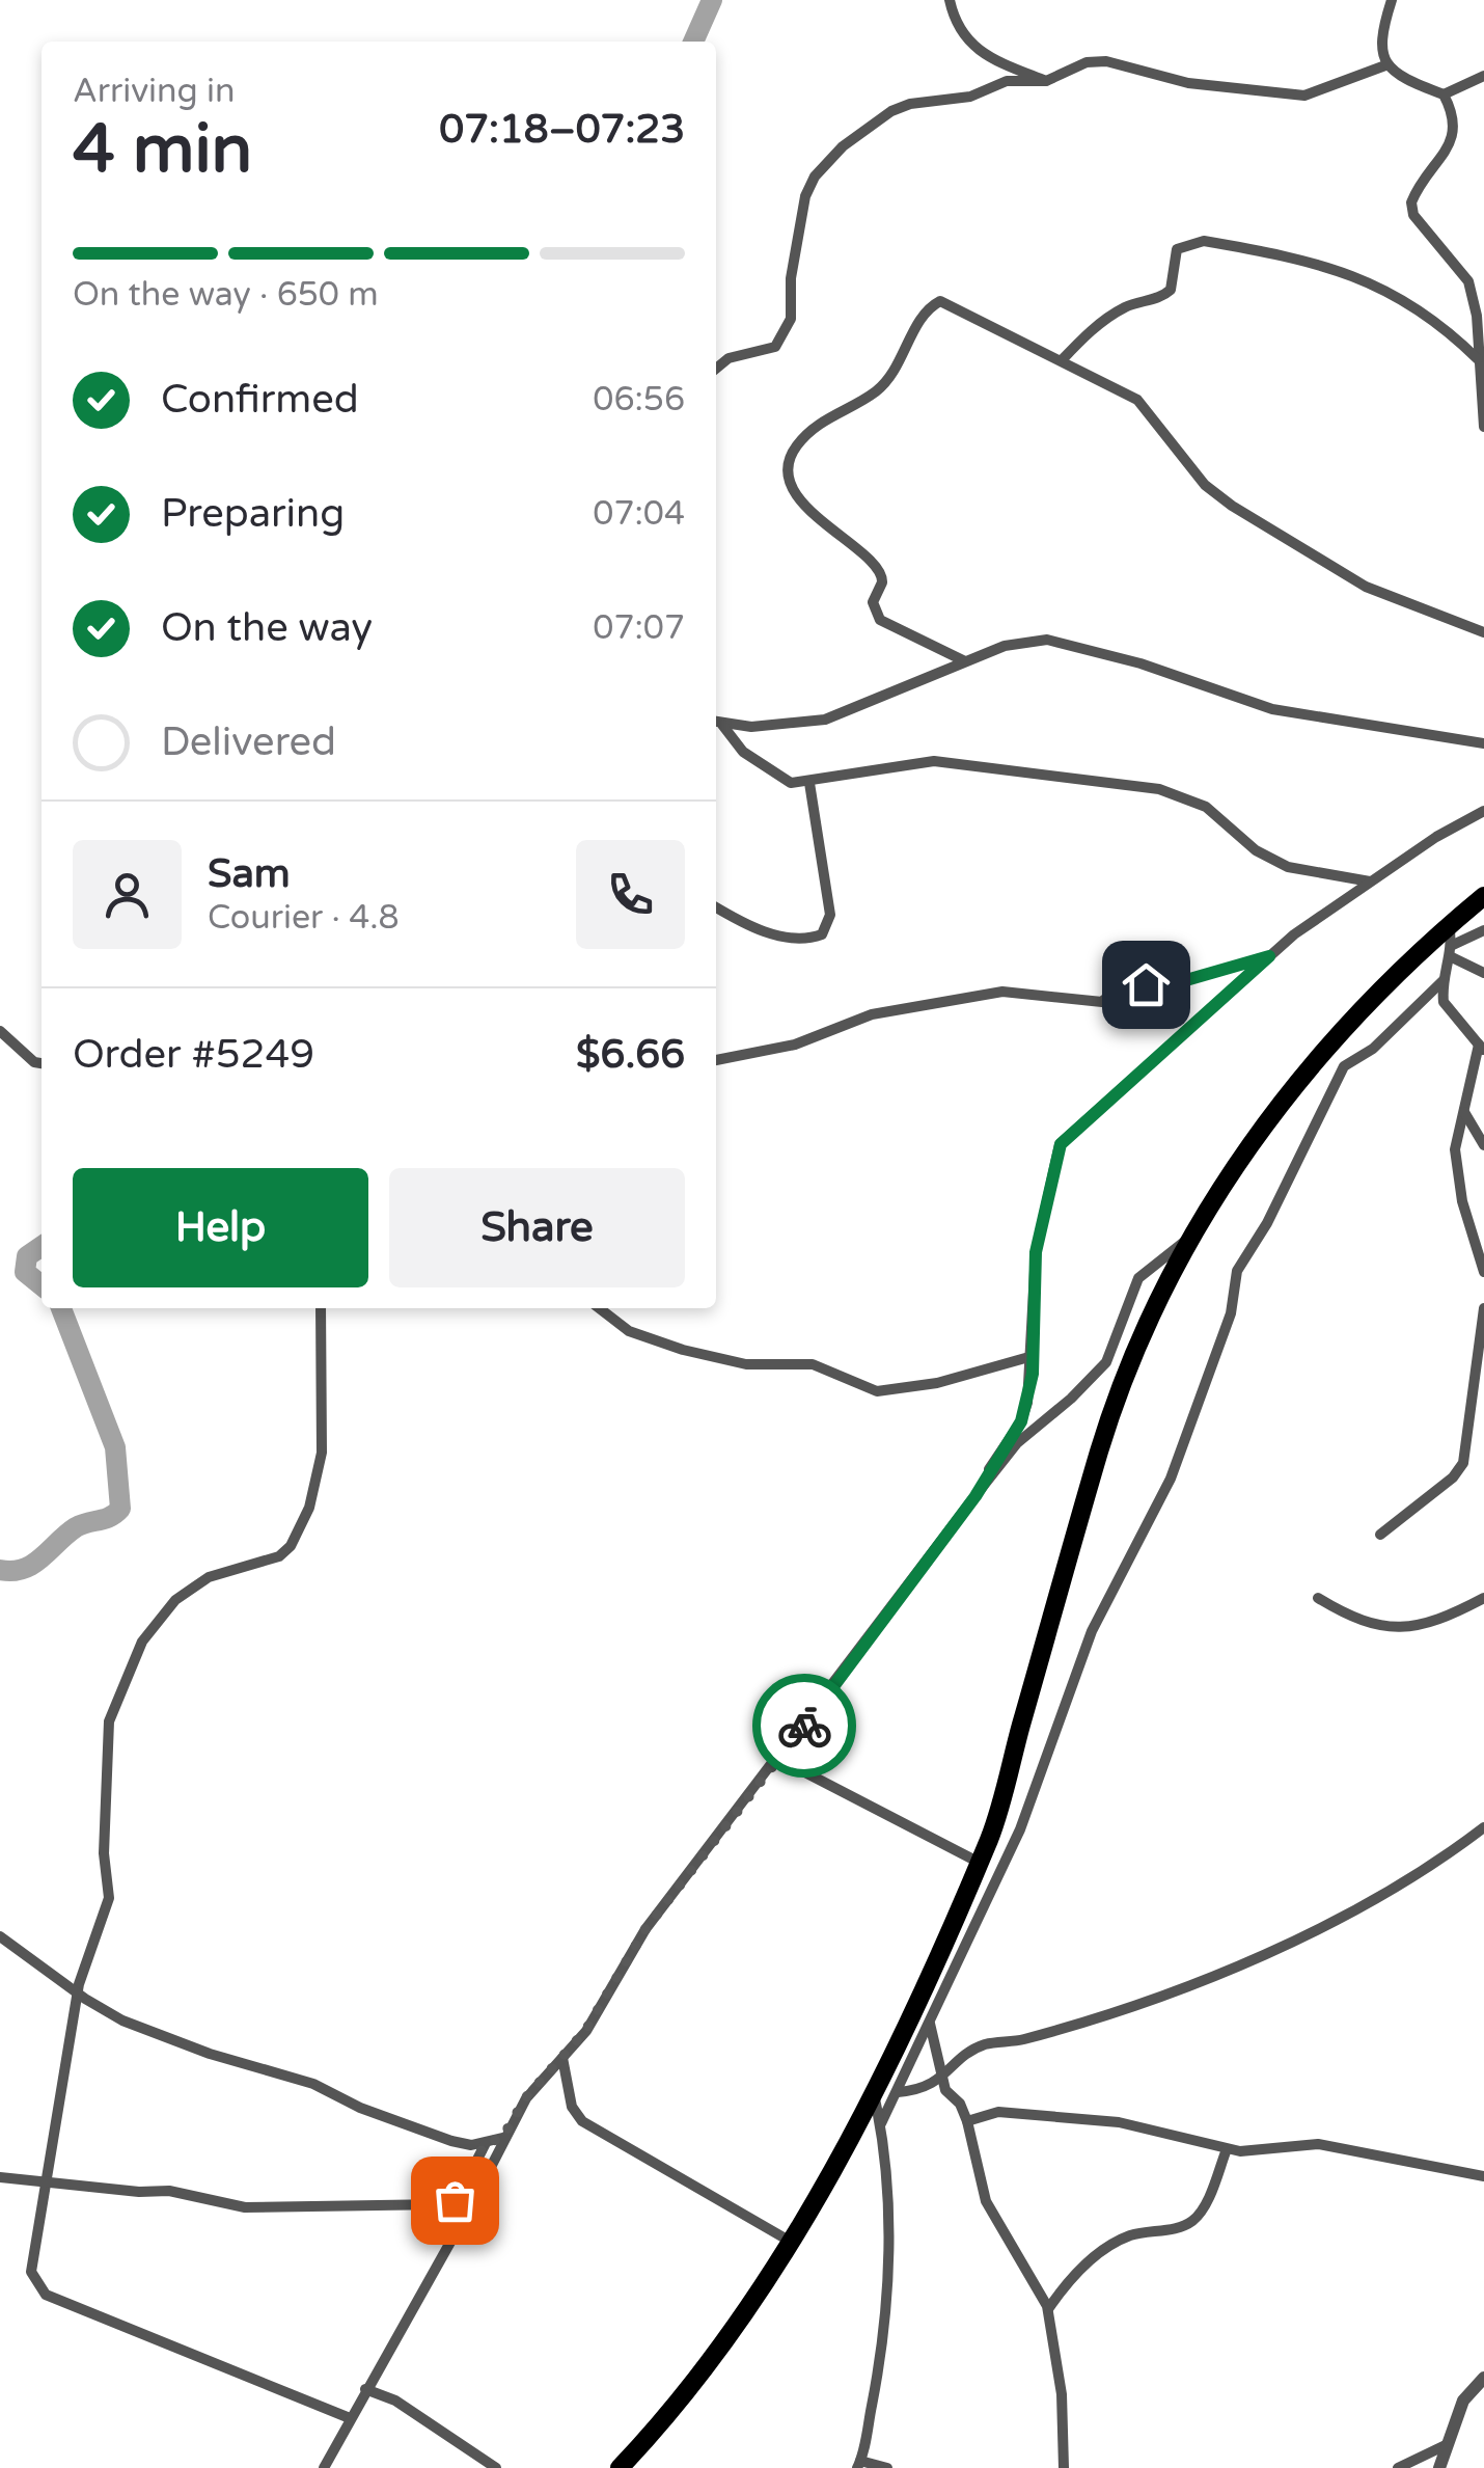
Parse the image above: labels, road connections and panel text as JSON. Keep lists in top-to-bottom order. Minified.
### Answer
{"page":{"heading":["4 min","Arriving in","07:18–07:23"],"panel":["Sam","Courier · 4.8","Order #5249","$6.66"],"bar":"On the way · 650 m","list":[["Confirmed","06:56"],["Preparing","07:04"],["On the way","07:07"],"Delivered"],"buttons":["Help","Share"]}}
